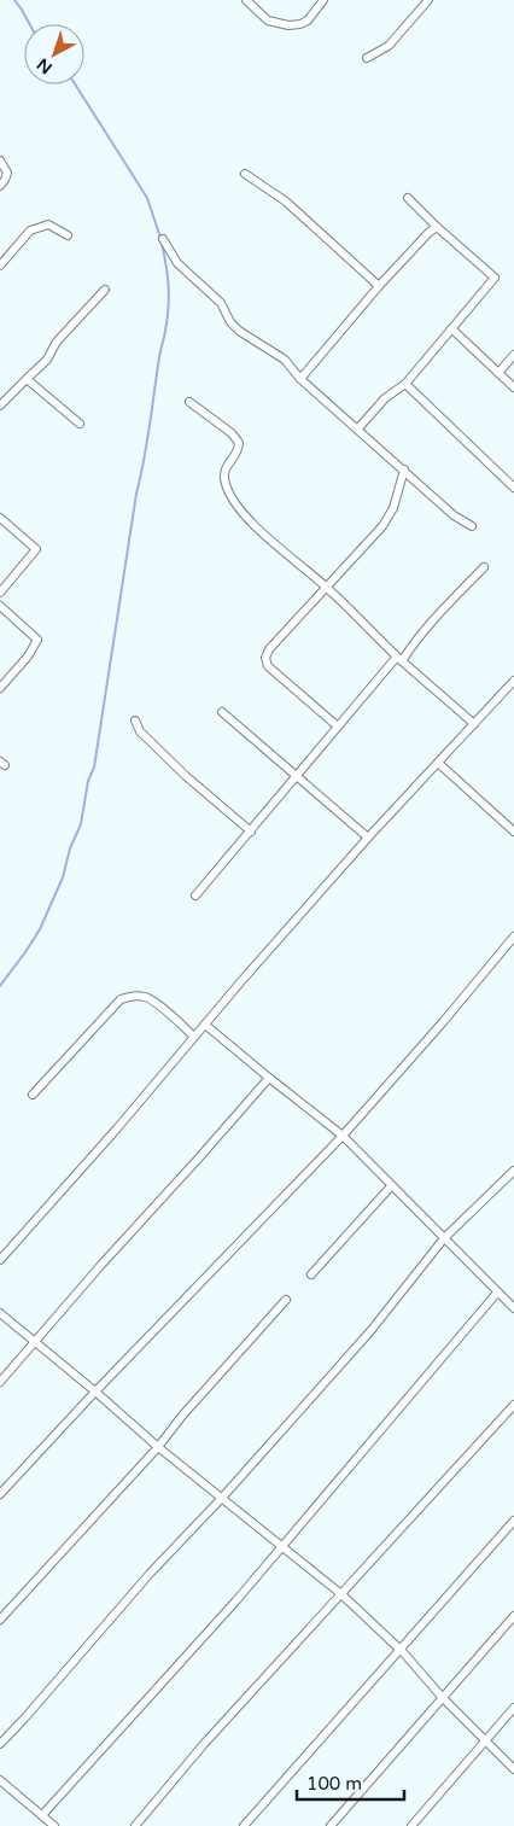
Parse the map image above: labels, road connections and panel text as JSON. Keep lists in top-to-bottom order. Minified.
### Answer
{"scale_bar":"100 m","north":"bottom left"}
